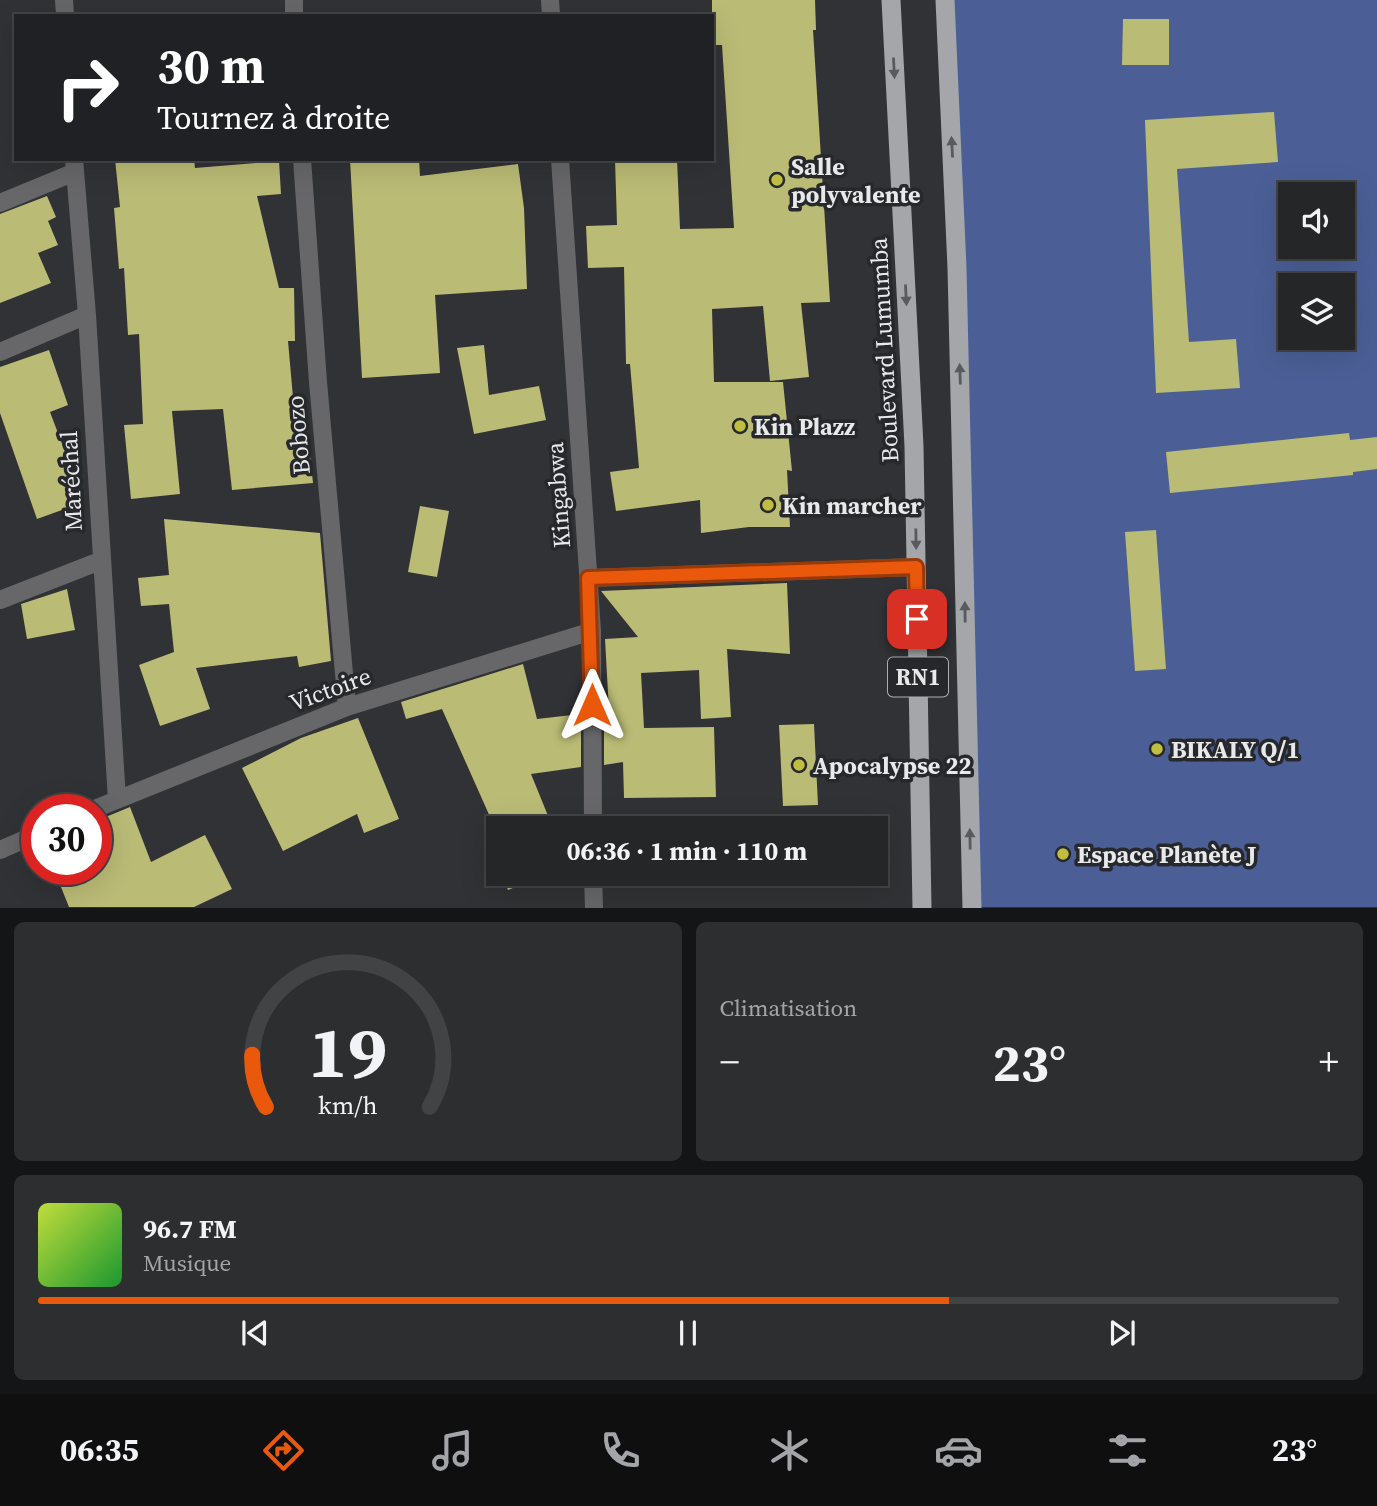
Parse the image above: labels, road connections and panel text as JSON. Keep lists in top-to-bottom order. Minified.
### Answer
{"streets":{"highway":["Boulevard Lumumba","RN1"],"street":["Bobozo","Maréchal","Kingabwa","Victoire"]},"crossings":[["Bobozo","Victoire"],["Maréchal","Victoire"],["Kingabwa","Victoire"]],"places":["Salle polyvalente","Kin Plazz","Kin marcher","BIKALY Q/1","Apocalypse 22","Espace Planète J"],"page":{"turn":["30 m","Tournez à droite"],"limit":"30","trip":"06:36 · 1 min · 110 m","tile":"Climatisation","heat":["−","23°","+"],"song":["96.7 FM","Musique"],"tabs":["06:35","23°"],"gauge":["19","km/h"]}}
